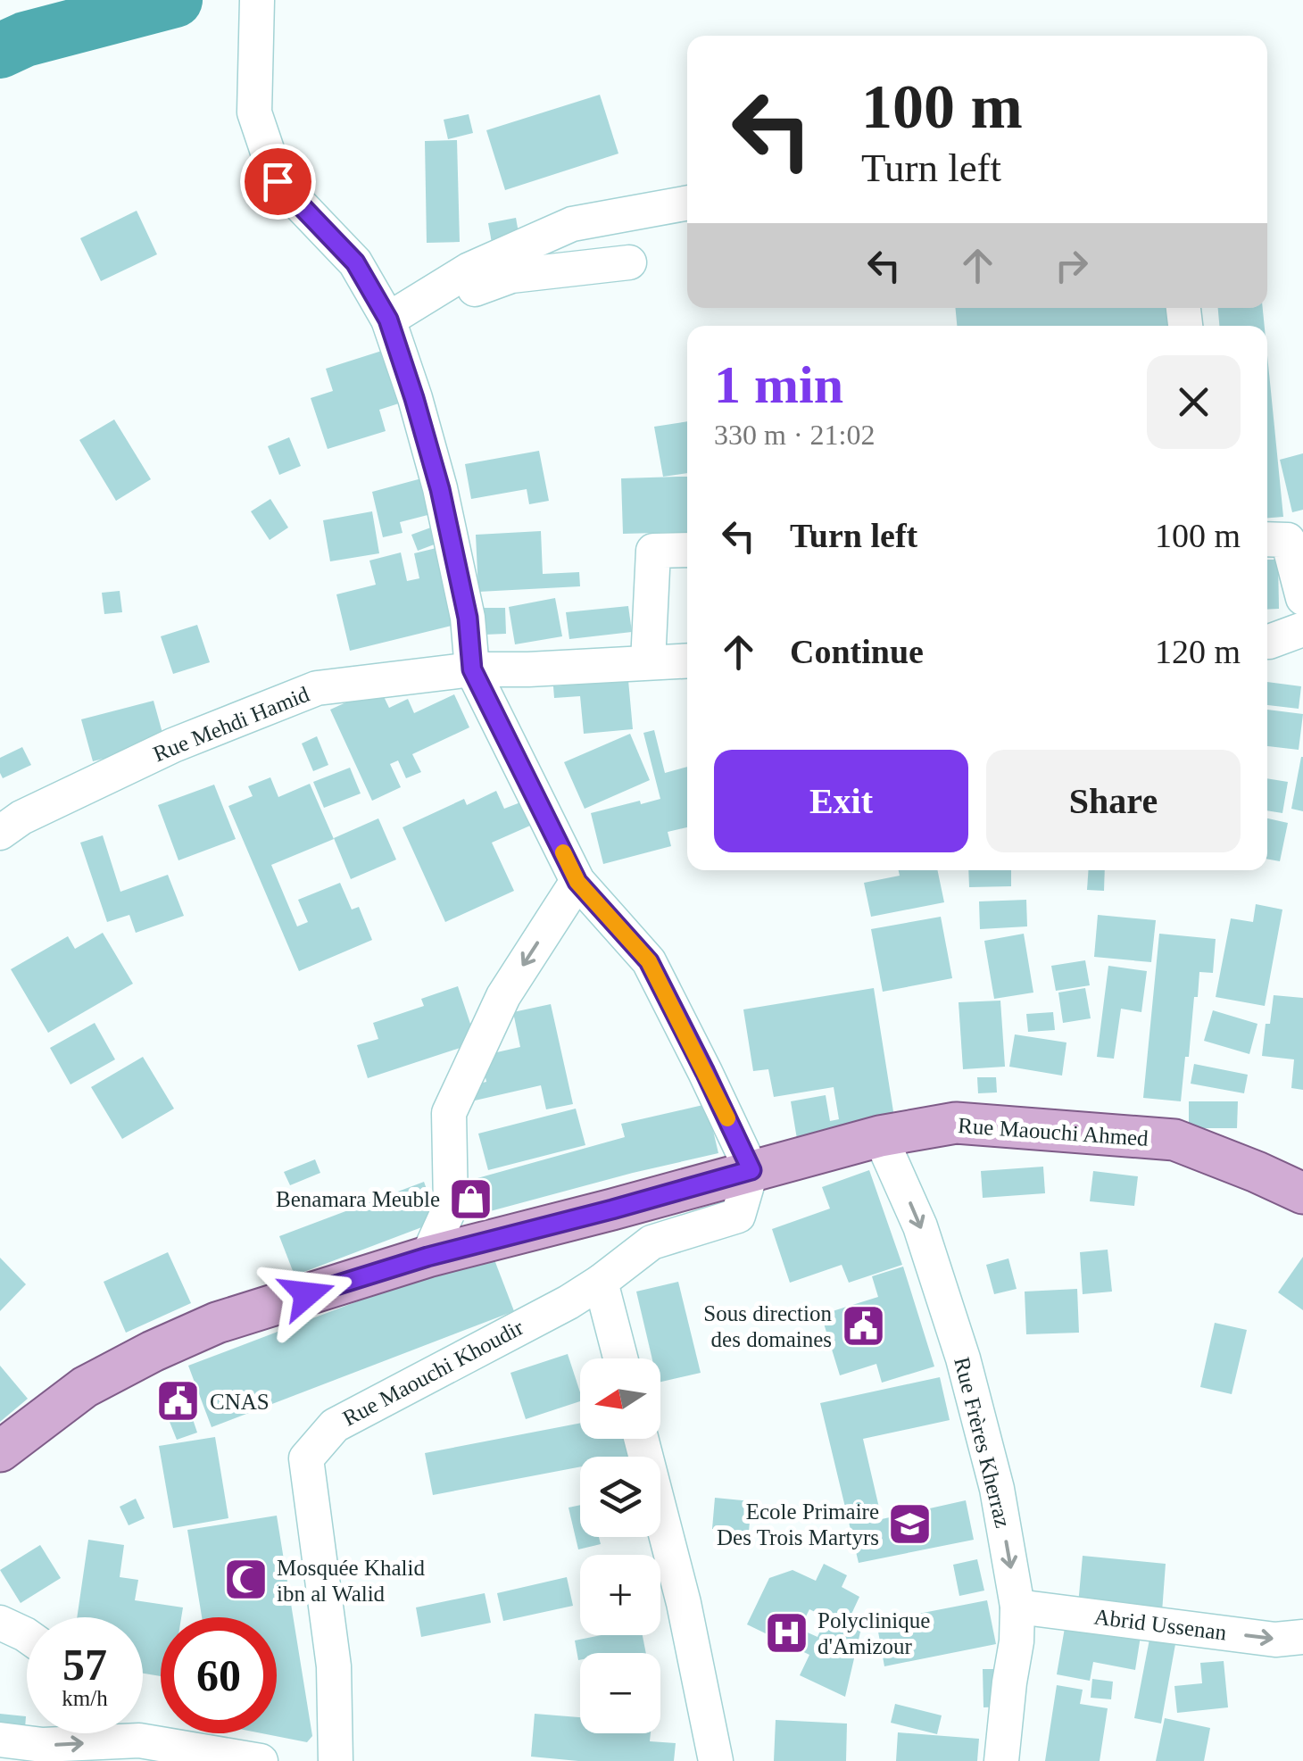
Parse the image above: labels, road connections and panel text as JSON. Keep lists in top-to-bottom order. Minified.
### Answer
{"streets":{"main road":["Rue Maouchi Ahmed"],"street":["Rue Mehdi Hamid","Rue Maouchi Khoudir","Rue Frères Kherraz","Abrid Ussenan"]},"crossings":[["Rue Maouchi Ahmed","Rue Maouchi Khoudir"],["Rue Maouchi Ahmed","Rue Frères Kherraz"],["Rue Frères Kherraz","Abrid Ussenan"]],"one_way":["Rue Frères Kherraz","Abrid Ussenan"],"places":{"shop":["Benamara Meuble"],"public building":["Sous direction des domaines","CNAS"],"school or university":["Ecole Primaire Des Trois Martyrs"],"mosque":["Mosquée Khalid ibn al Walid"],"hospital":["Polyclinique d'Amizour"]},"north":"left","page":{"turn":["100 m","Turn left"],"heading":["1 min","330 m · 21:02"],"list":[{"name":"Turn left","value":"100 m"},{"name":"Continue","value":"120 m"}],"buttons":["Exit","Share"],"map_buttons":["+","−"],"speed":"57 km/h","limit":"60"}}
